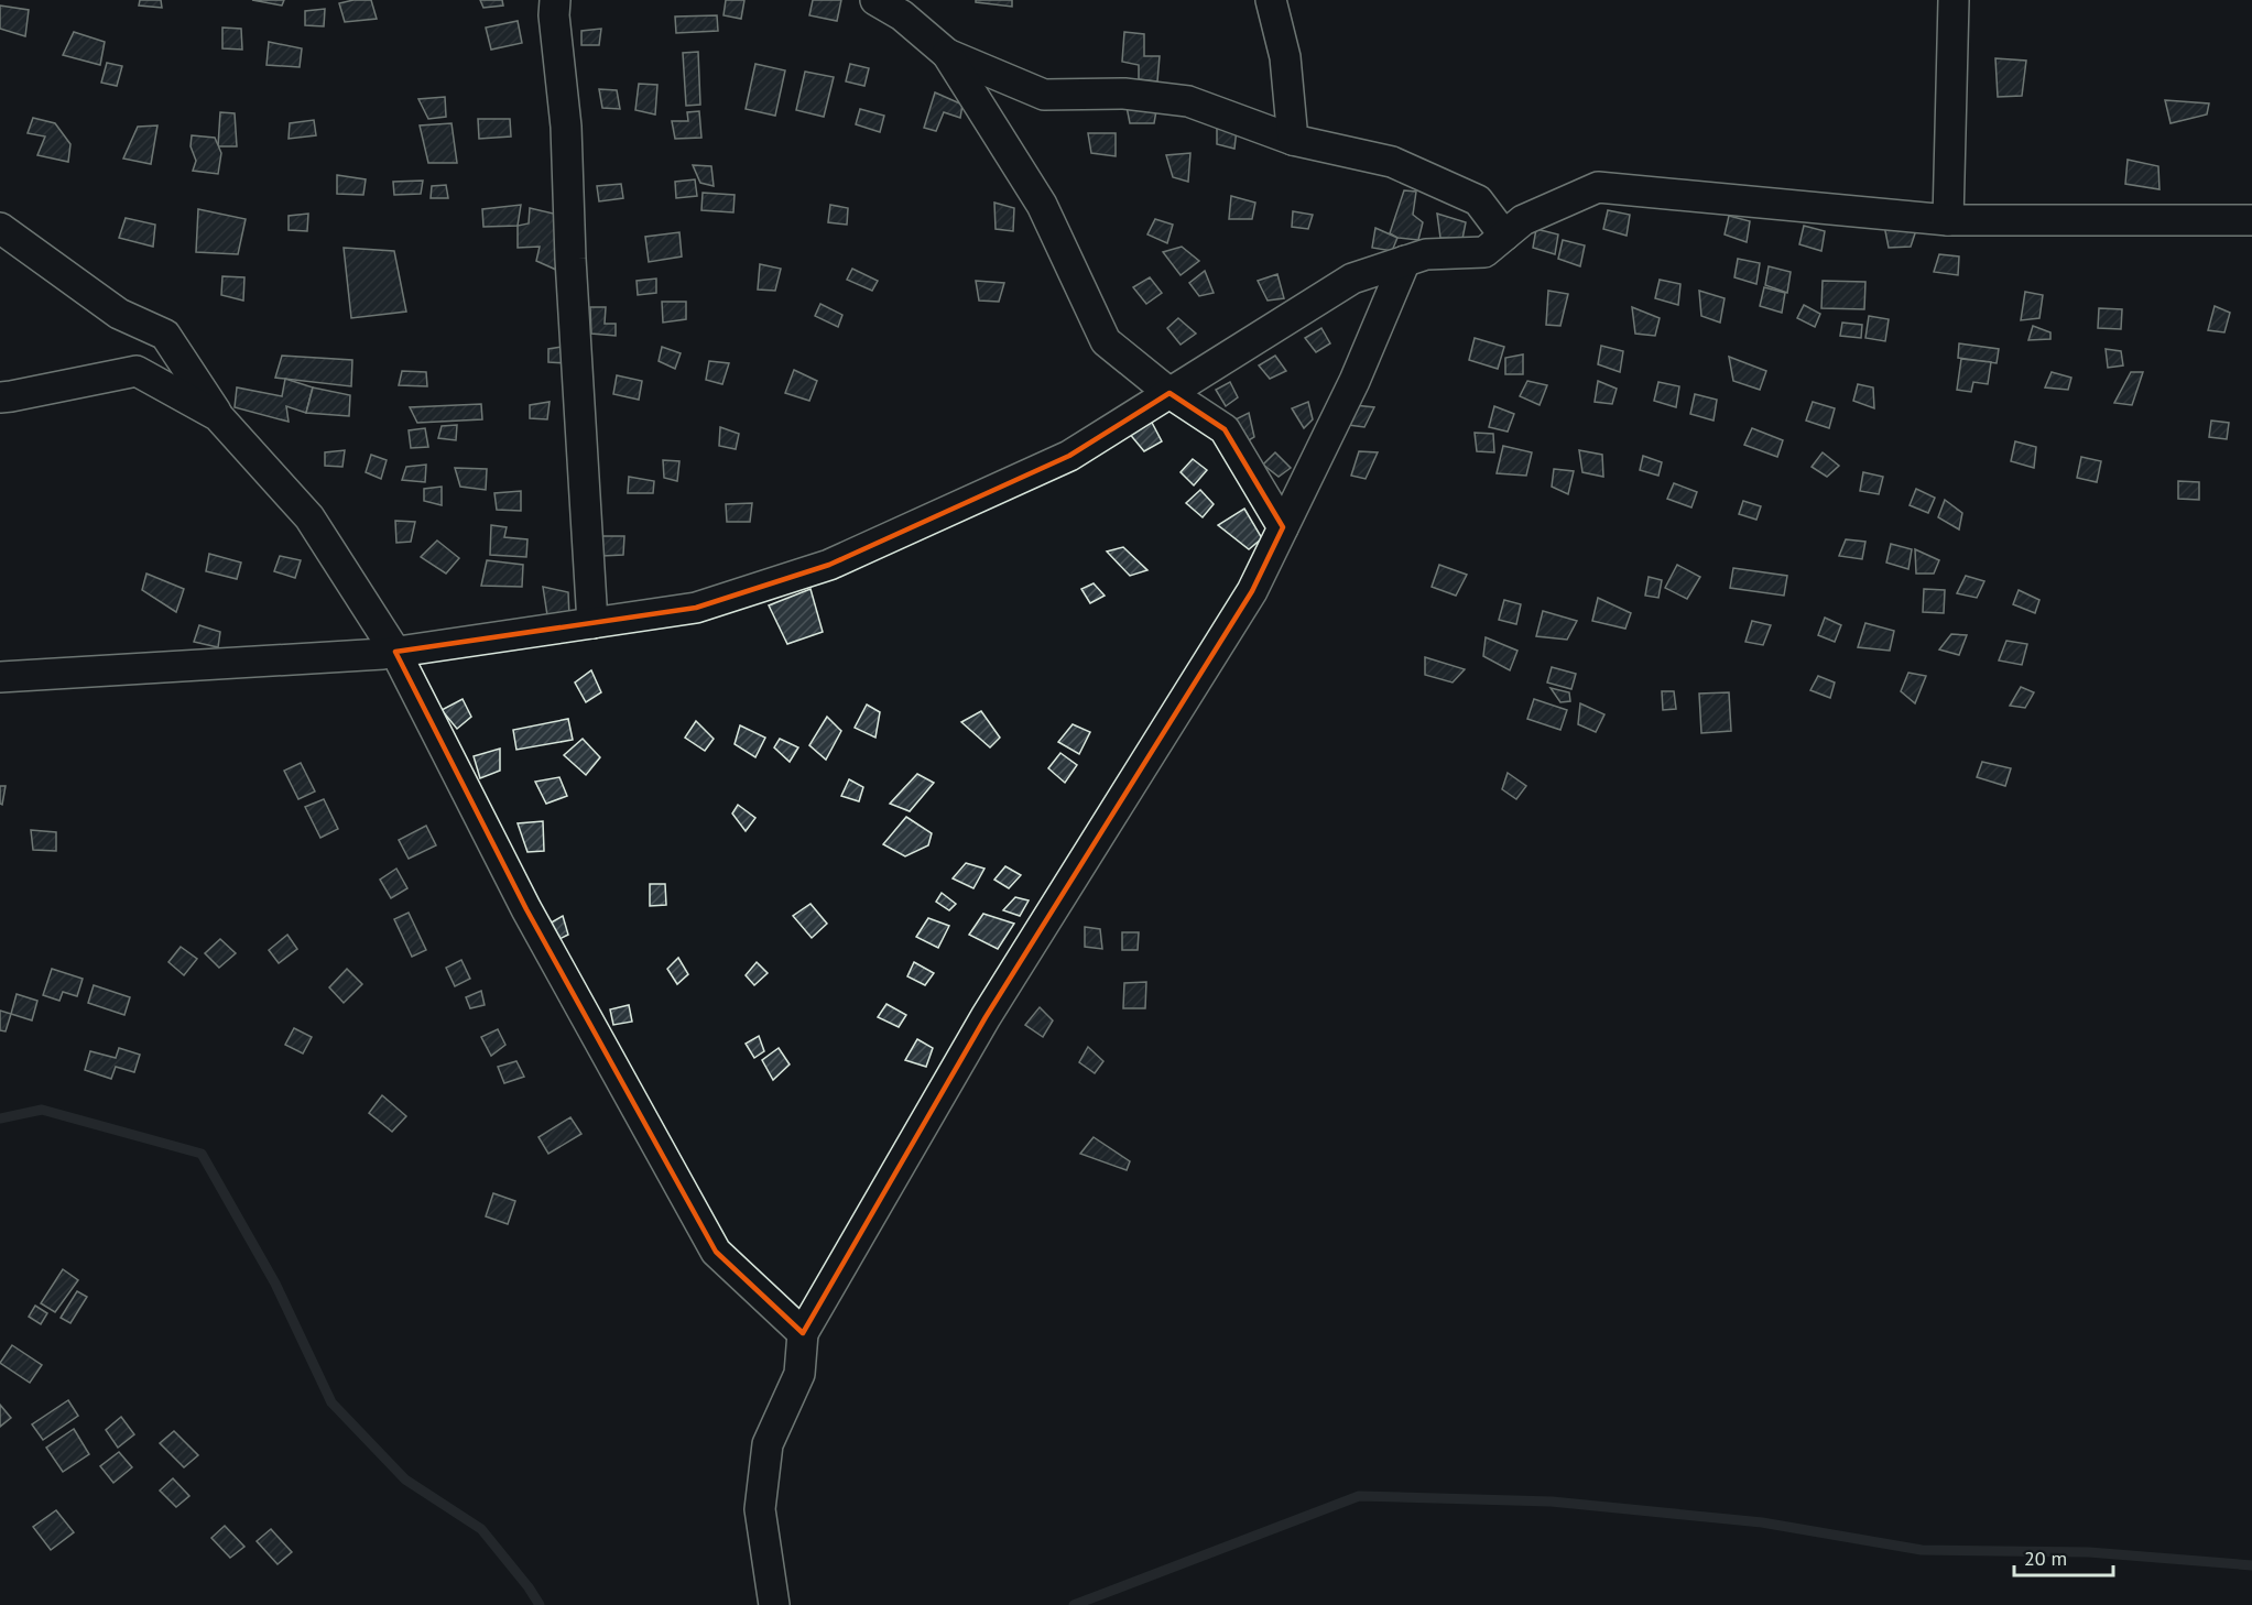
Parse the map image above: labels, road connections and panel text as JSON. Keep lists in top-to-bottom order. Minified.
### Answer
{"scale_bar":"20 m"}
